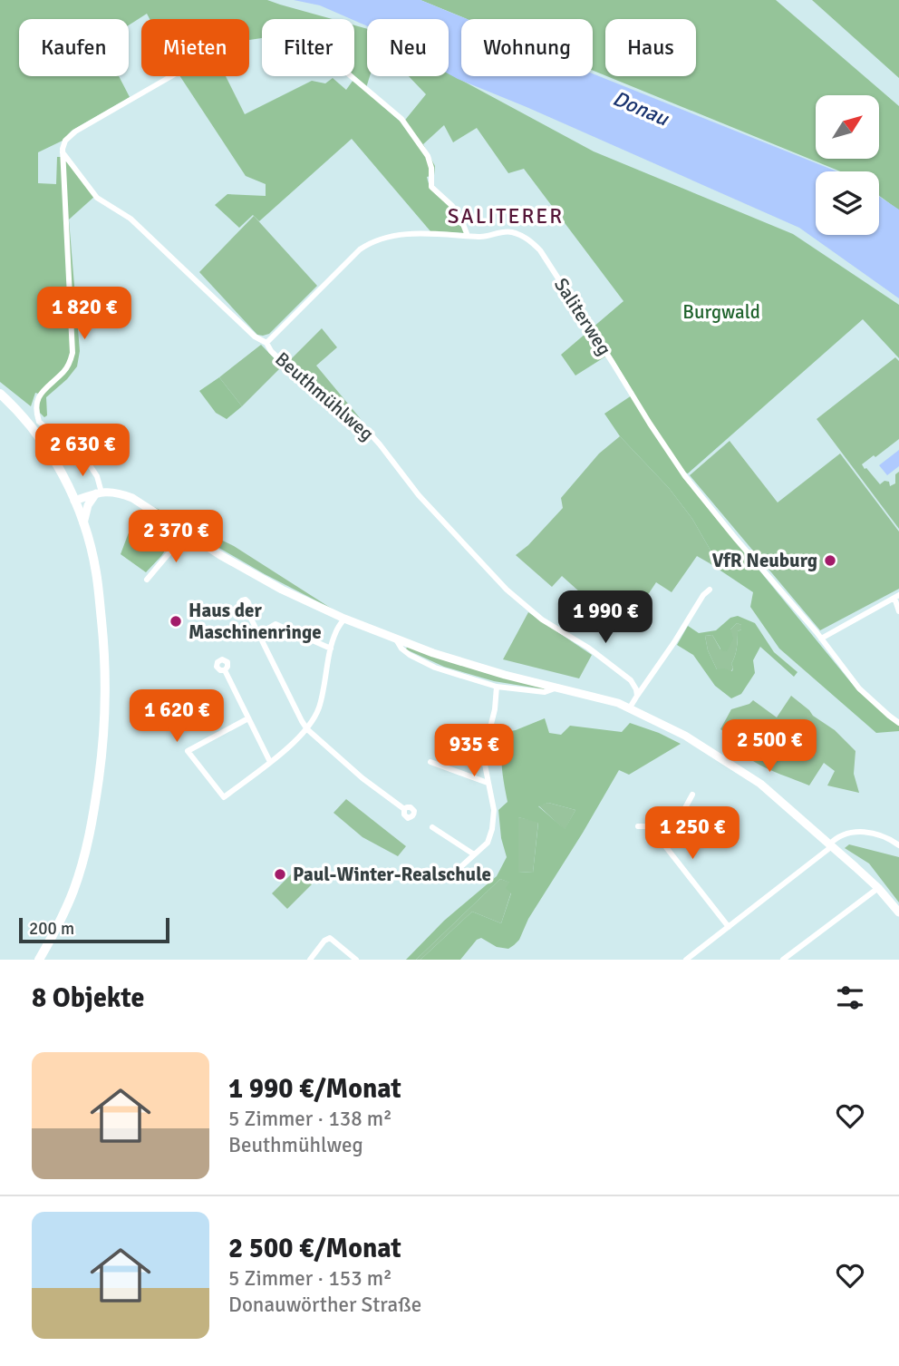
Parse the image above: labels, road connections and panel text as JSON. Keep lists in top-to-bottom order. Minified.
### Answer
{"streets":{"street":["Saliterweg","Beuthmühlweg"]},"crossings":[["Saliterweg","Beuthmühlweg"]],"districts":["SALITERER"],"water":["Donau"],"parks":["Burgwald"],"places":["VfR Neuburg","Haus der Maschinenringe","Paul-Winter-Realschule"],"scale_bar":"200 m","north":"top right","page":{"chip":["Kaufen","Mieten","Filter","Neu","Wohnung","Haus"],"price":["1 820 €","2 630 €","2 370 €","1 990 €","1 620 €","2 500 €","935 €","1 250 €"],"scale":"200 m","heading":"8 Objekte","list":[{"name":"1 990 €/Monat","note":"5 Zimmer · 138 m² · Beuthmühlweg"},{"name":"2 500 €/Monat","note":"5 Zimmer · 153 m² · Donauwörther Straße"}]}}
